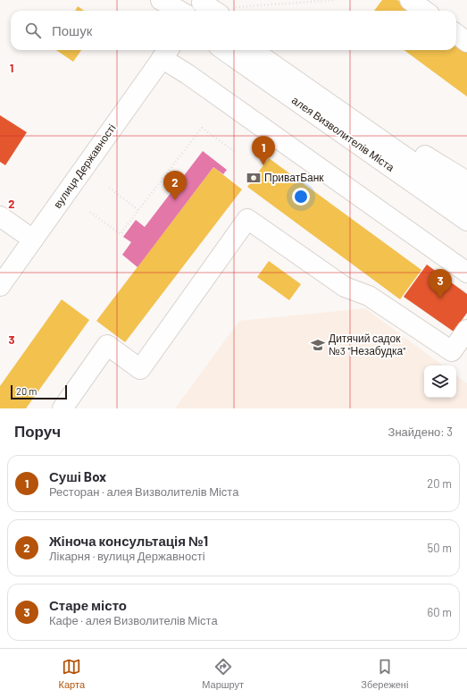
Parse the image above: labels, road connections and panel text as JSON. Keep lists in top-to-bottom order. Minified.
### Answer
{"streets":{"street":["алея Визволителів Міста","вулиця Державності"]},"places":{"bank":["ПриватБанк"],"school or university":["Дитячий садок №3 \"Незабудка\""]},"scale_bar":"20 m","page":{"search":"Пошук","pins":["1","2","3"],"scale":"20 m","heading":["Поруч","Знайдено: 3"],"list":[{"mark":"1","name":"Суші Box","note":"Ресторан · алея Визволителів Міста","value":"20 m"},{"mark":"2","name":"Жіноча консультація №1","note":"Лікарня · вулиця Державності","value":"50 m"},{"mark":"3","name":"Старе місто","note":"Кафе · алея Визволителів Міста","value":"60 m"}],"nav":["Карта","Маршрут","Збережені"]},"grid":{"rows":["1","2","3"]}}
